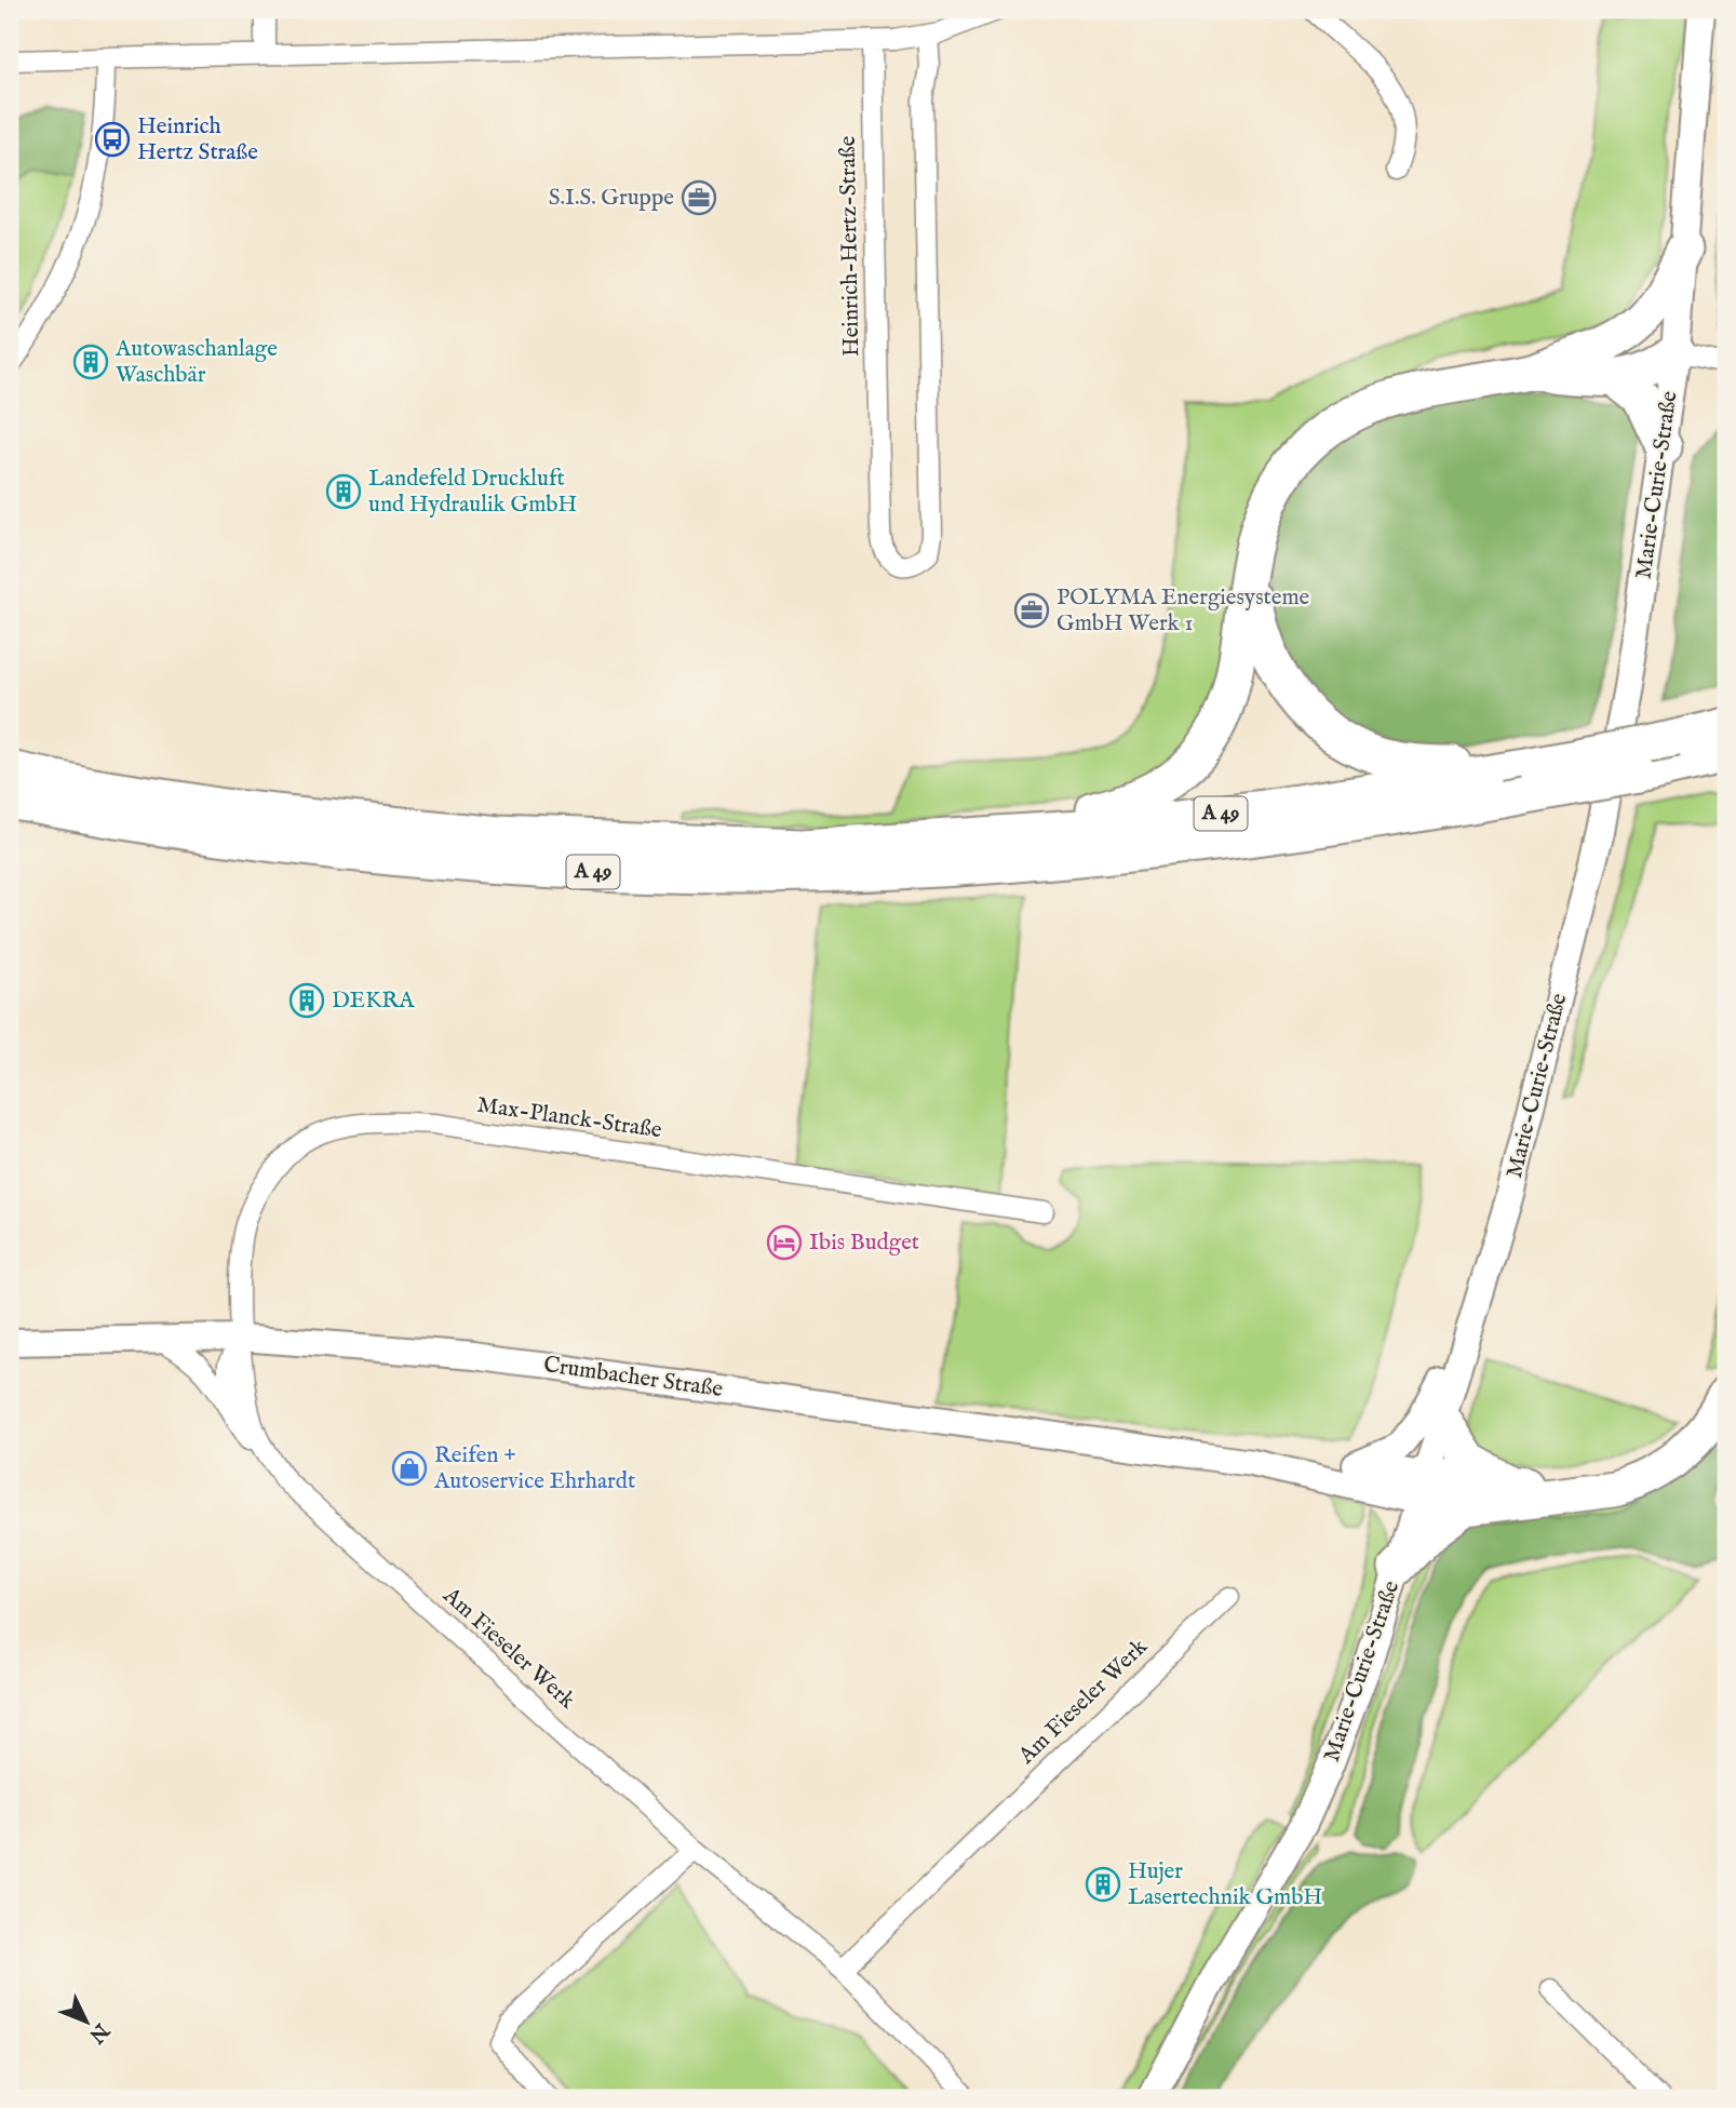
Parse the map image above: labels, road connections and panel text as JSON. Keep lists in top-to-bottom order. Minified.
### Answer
{"streets":{"highway":["A 49"],"main road":["Marie-Curie-Straße","Crumbacher Straße"],"street":["Heinrich-Hertz-Straße","Max-Planck-Straße","Am Fieseler Werk"]},"crossings":[["Marie-Curie-Straße","Crumbacher Straße"],["Max-Planck-Straße","Crumbacher Straße"],["Max-Planck-Straße","Am Fieseler Werk"],["Crumbacher Straße","Am Fieseler Werk"]],"places":{"bus stop":["Heinrich Hertz Straße"],"office":["S.I.S. Gruppe","POLYMA Energiesysteme GmbH Werk 1"],"building":["Autowaschanlage Waschbär","Landefeld Druckluft und Hydraulik GmbH","DEKRA","Hujer Lasertechnik GmbH"],"hotel":["Ibis Budget"],"shop":["Reifen + Autoservice Ehrhardt"]},"north":"bottom right"}
